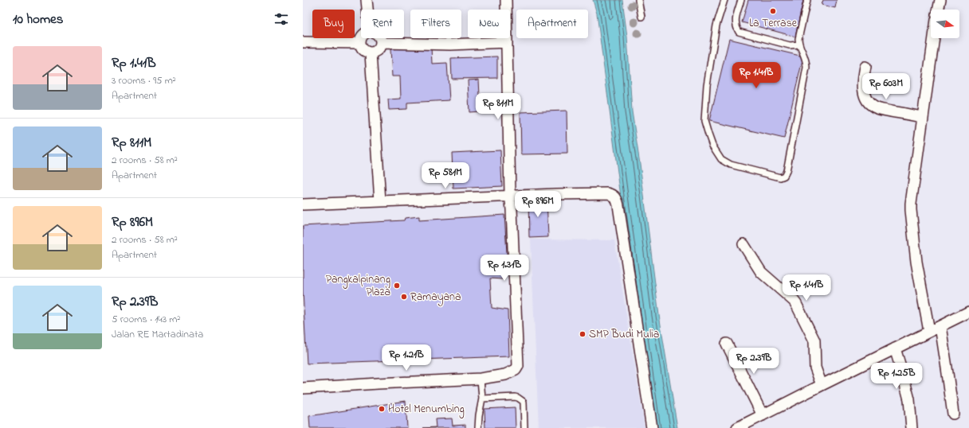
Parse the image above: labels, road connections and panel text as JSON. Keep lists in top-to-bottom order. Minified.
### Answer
{"places":["La Terrase","Pangkalpinang Plaza","Ramayana","SMP Budi Mulia","Hotel Menumbing"],"north":"right","page":{"heading":"10 homes","chip":["Buy","Rent","Filters","New","Apartment"],"list":[{"name":"Rp 1.41B","note":"3 rooms · 95 m² · Apartment"},{"name":"Rp 811M","note":"2 rooms · 58 m² · Apartment"},{"name":"Rp 896M","note":"2 rooms · 58 m² · Apartment"},{"name":"Rp 2.39B","note":"5 rooms · 143 m² · Jalan RE Martadinata"}],"price":["Rp 1.41B","Rp 603M","Rp 811M","Rp 581M","Rp 896M","Rp 1.31B","Rp 1.41B","Rp 1.21B","Rp 2.39B","Rp 1.25B"]}}
